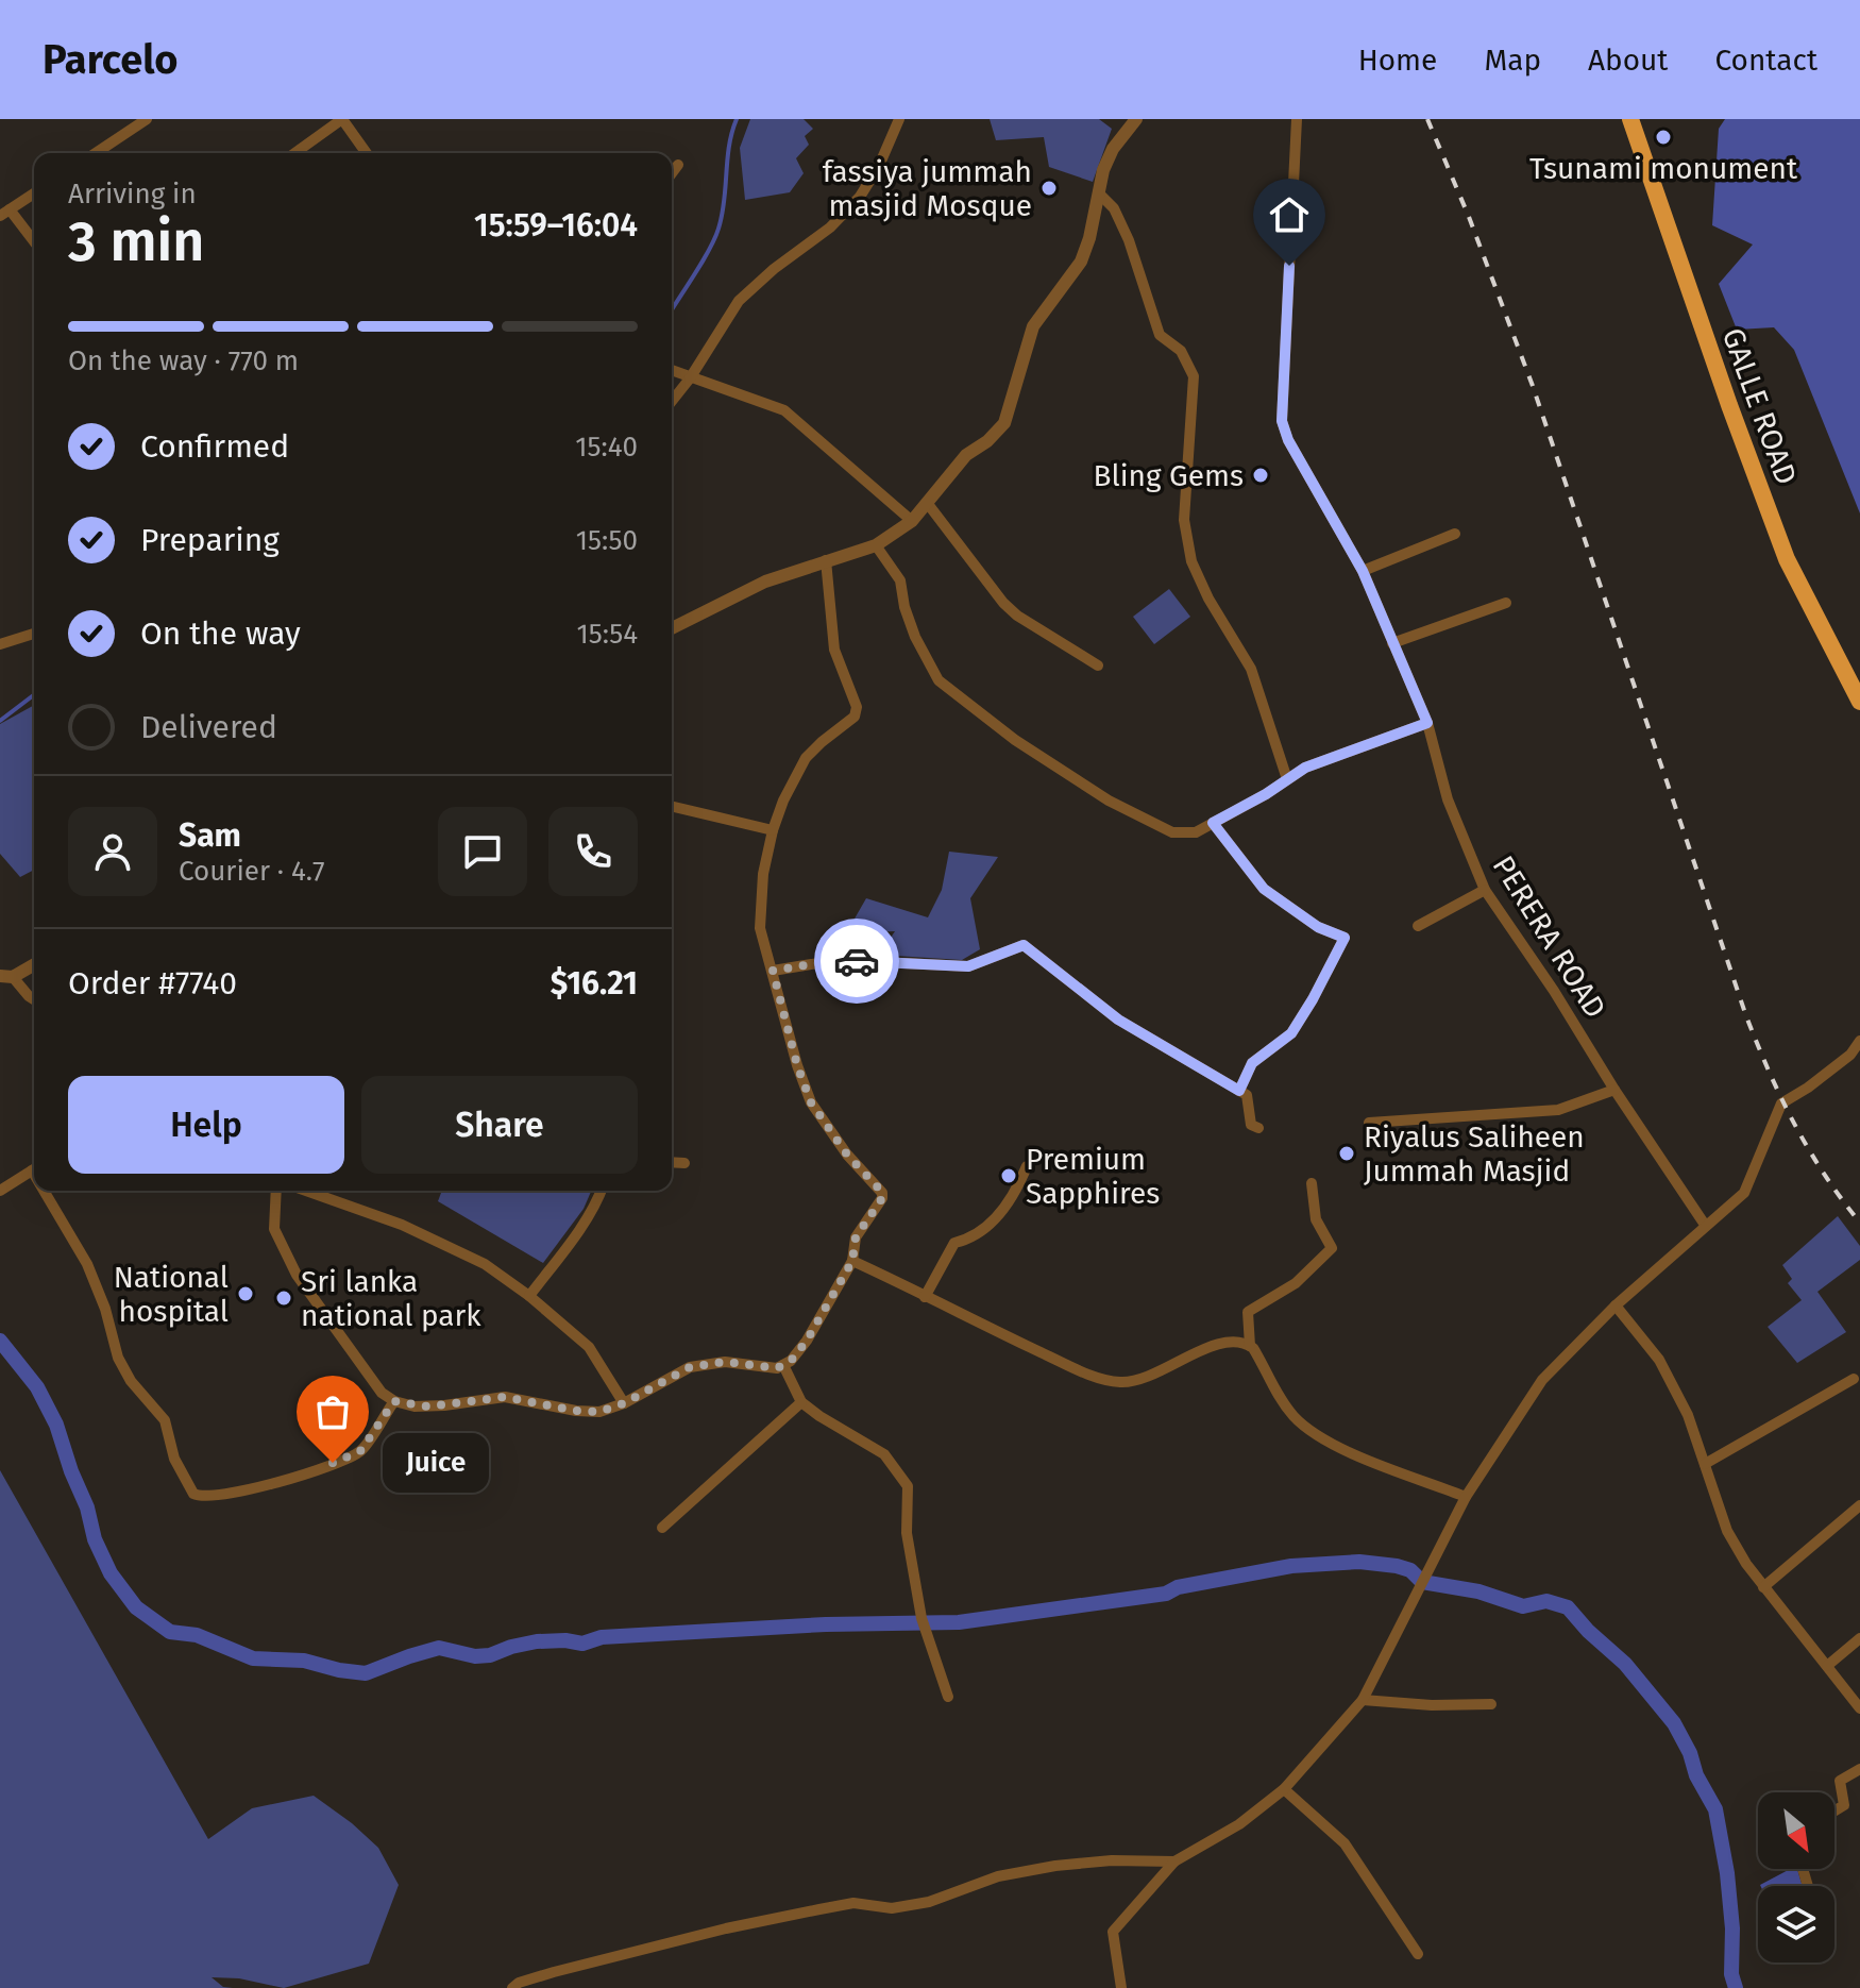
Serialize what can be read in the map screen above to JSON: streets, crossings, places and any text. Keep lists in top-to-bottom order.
{
  "streets": {
    "highway": ["GALLE ROAD"],
    "street": ["PERERA ROAD"]
  },
  "places": [
    "Tsunami monument",
    "fassiya jummah masjid Mosque",
    "Bling Gems",
    "Riyalus Saliheen Jummah Masjid",
    "Premium Sapphires",
    "National hospital",
    "Sri lanka national park",
    "Juice"
  ],
  "north": "bottom right",
  "page": {
    "header": "Parcelo",
    "nav": [
      "Home",
      "Map",
      "About",
      "Contact"
    ],
    "heading": ["3 min", "Arriving in", "15:59–16:04"],
    "panel": [
      "Sam",
      "Courier · 4.7",
      "Order #7740",
      "$16.21"
    ],
    "bar": "On the way · 770 m",
    "list": [
      ["Confirmed", "15:40"],
      ["Preparing", "15:50"],
      ["On the way", "15:54"],
      "Delivered"
    ],
    "buttons": ["Help", "Share"],
    "bubble": "Juice"
  }
}
